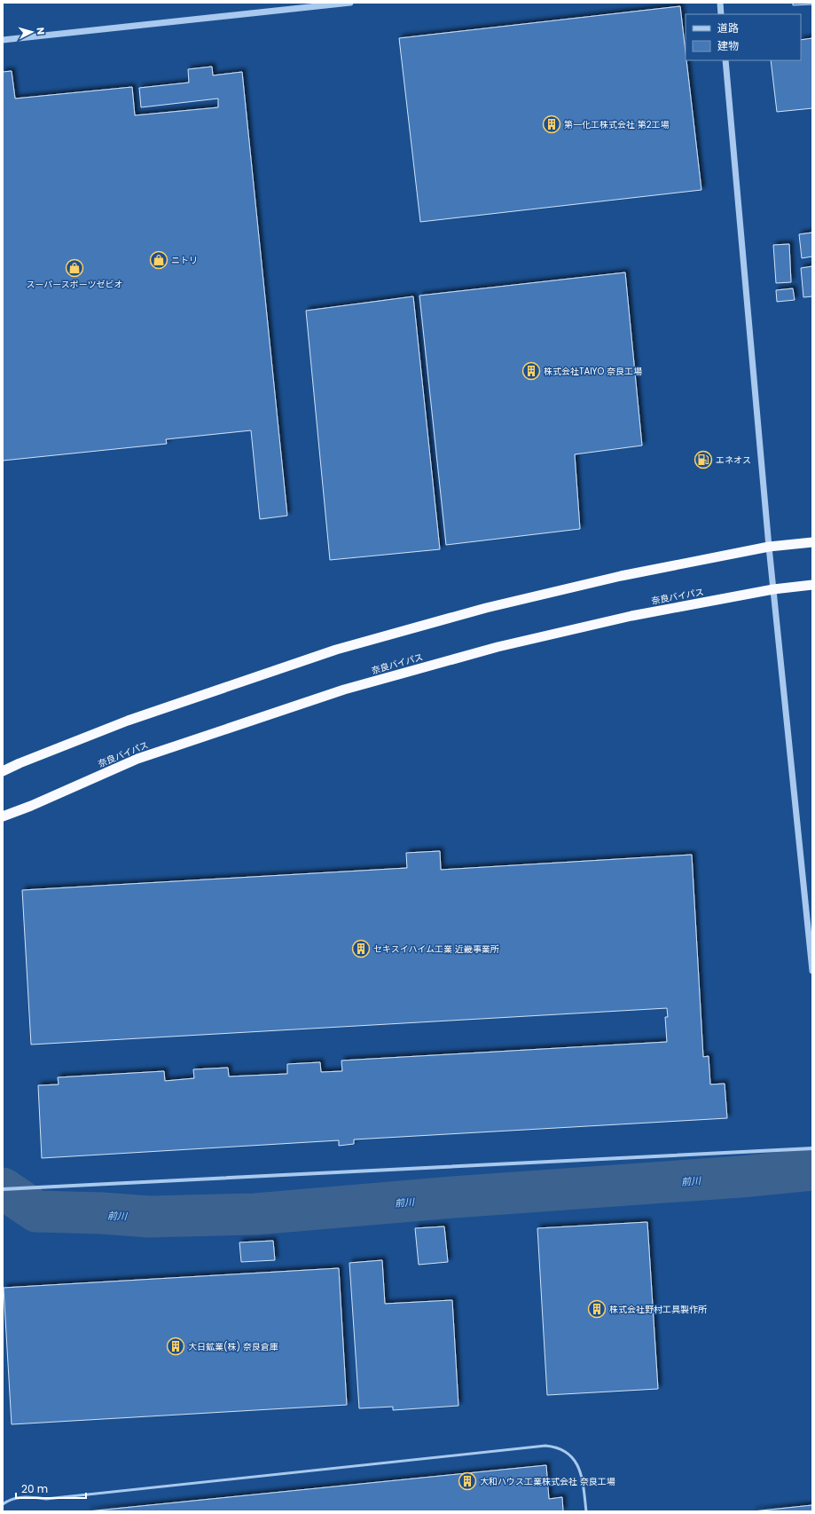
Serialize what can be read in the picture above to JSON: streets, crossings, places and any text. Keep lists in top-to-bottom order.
{
  "streets": {
    "highway": ["奈良バイパス"]
  },
  "water": ["前川"],
  "places": {
    "building": [
      "第一化工株式会社 第2工場",
      "株式会社TAIYO 奈良工場",
      "セキスイハイム工業 近畿事業所",
      "株式会社野村工具製作所",
      "大日鉱業(株) 奈良倉庫",
      "大和ハウス工業株式会社 奈良工場"
    ],
    "shop": ["ニトリ", "スーパースポーツゼビオ"],
    "fuel station": ["エネオス"]
  },
  "legend": ["道路", "建物"],
  "scale_bar": "20 m",
  "north": "right"
}
